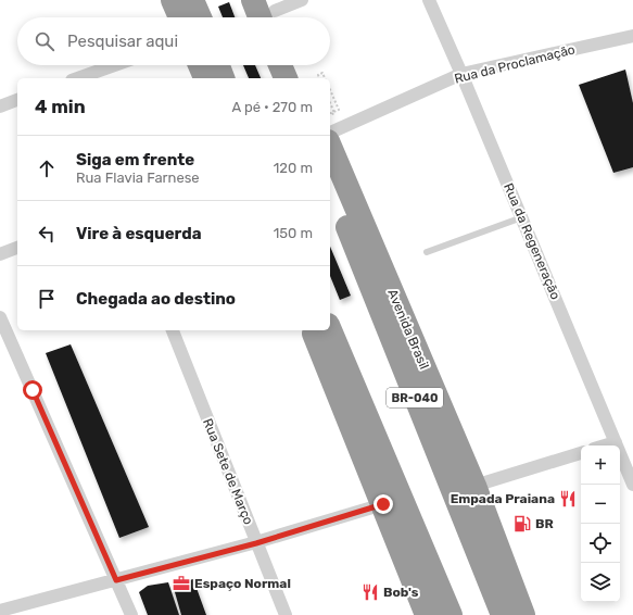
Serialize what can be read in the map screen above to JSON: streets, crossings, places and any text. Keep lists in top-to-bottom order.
{
  "streets": {
    "highway": ["Avenida Brasil", "BR-040"],
    "street": ["Rua da Proclamação", "Rua da Regeneração", "Rua Sete de Março"]
  },
  "crossings": [
    ["Rua da Proclamação", "Rua da Regeneração"]
  ],
  "places": {
    "restaurant": ["Empada Praiana", "Bob's"],
    "fuel station": ["BR"],
    "office": ["Espaço Normal"]
  },
  "page": {
    "search": "Pesquisar aqui",
    "heading": ["4 min", "A pé · 270 m"],
    "list": [
      ["Siga em frente", "Rua Flavia Farnese", "120 m"],
      ["Vire à esquerda", "150 m"],
      "Chegada ao destino"
    ],
    "map_buttons": ["+", "−"]
  }
}
